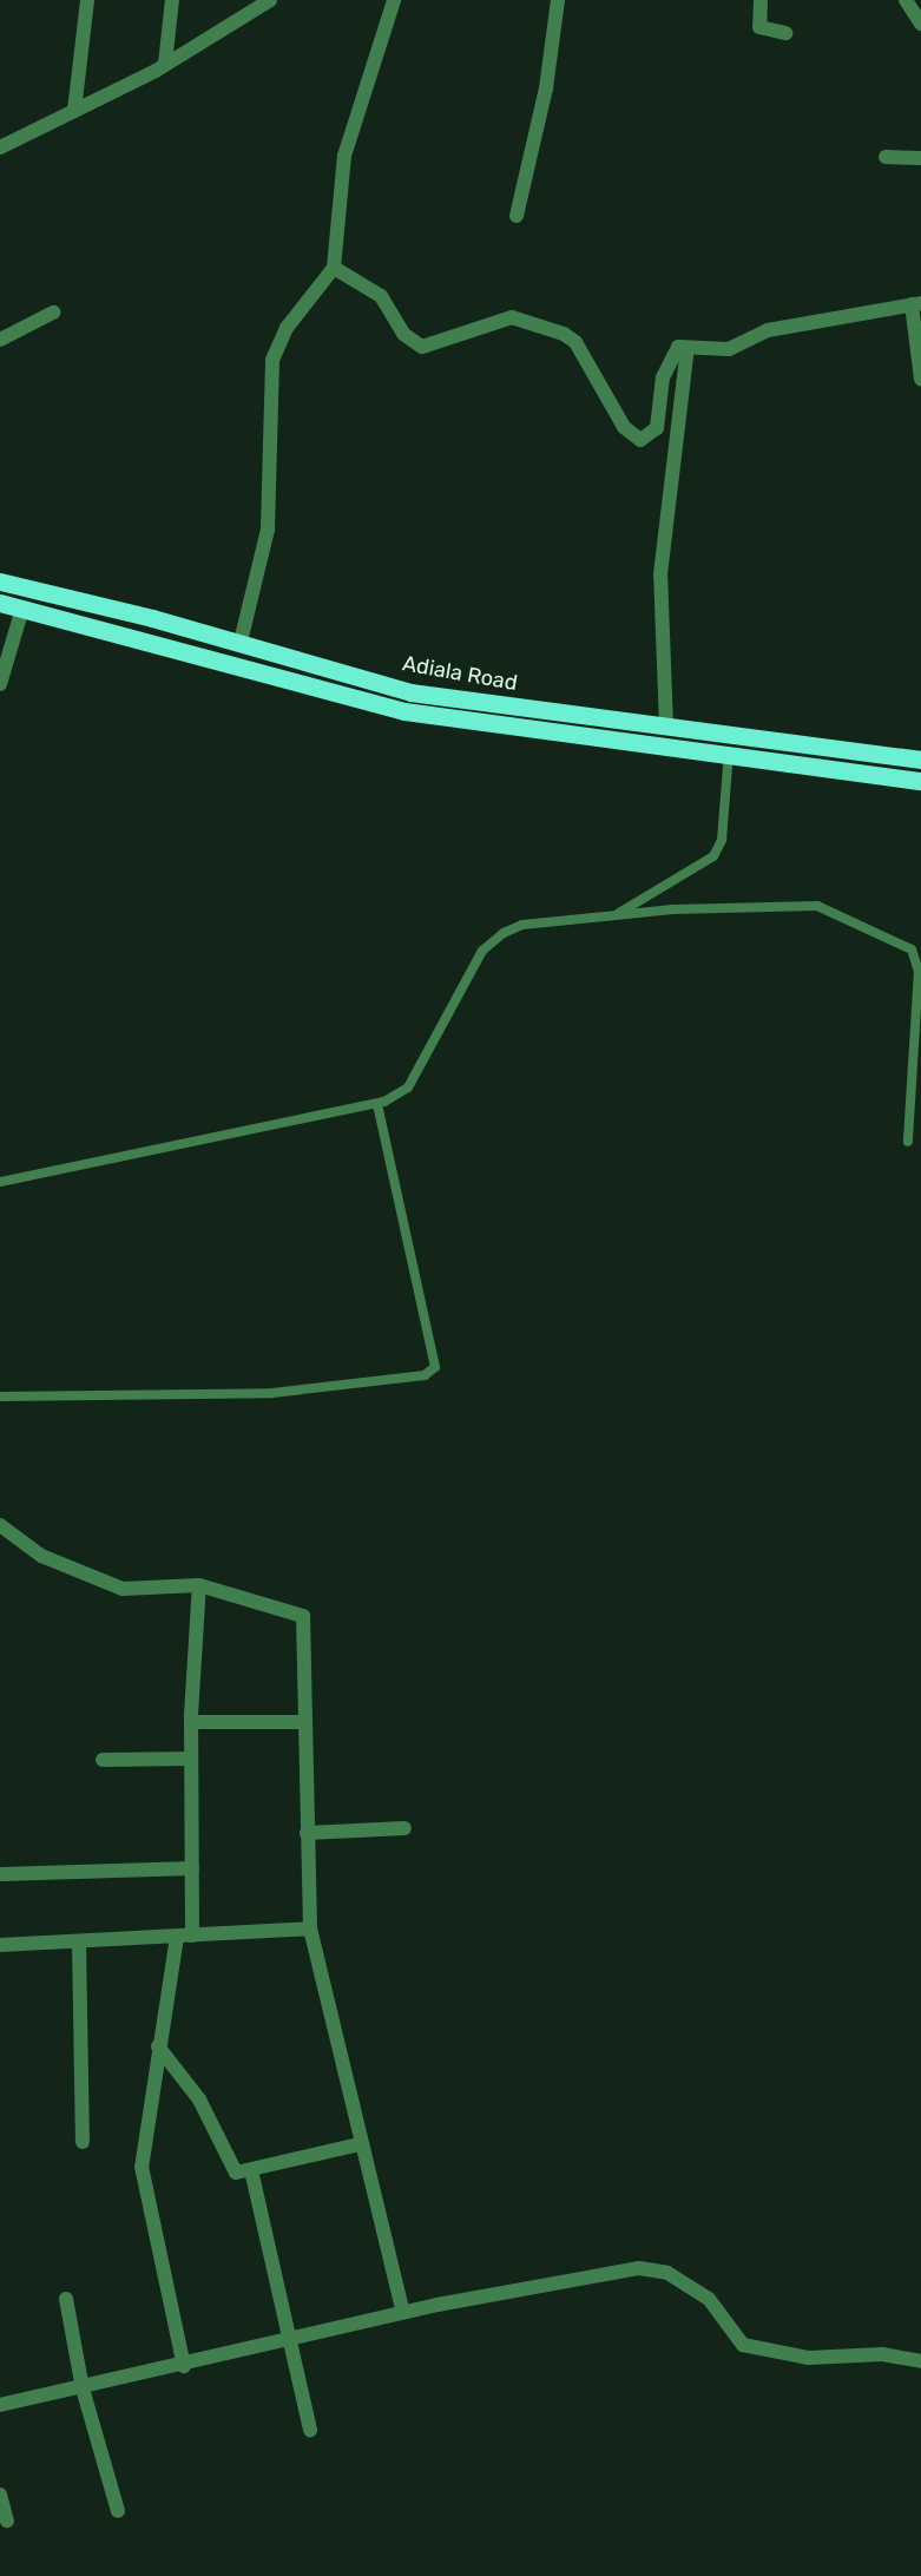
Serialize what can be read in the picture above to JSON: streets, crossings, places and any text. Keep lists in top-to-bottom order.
{
  "streets": {
    "main road": ["Adiala Road"]
  }
}
